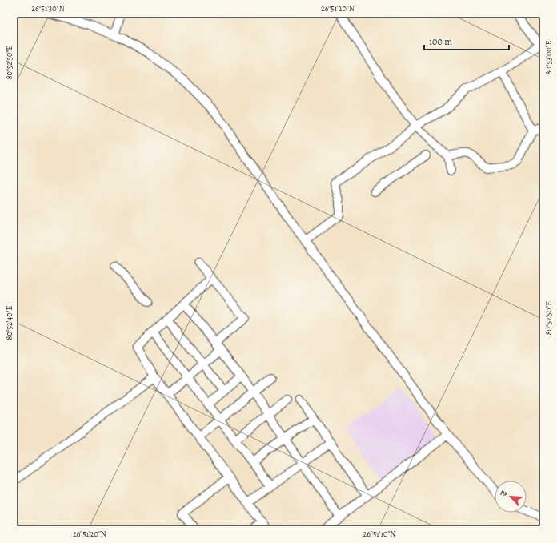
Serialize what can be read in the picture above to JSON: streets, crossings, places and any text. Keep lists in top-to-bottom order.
{
  "scale_bar": "100 m",
  "north": "top left",
  "coordinates": [
    "26°51'30\"N",
    "26°51'20\"N",
    "80°53'00\"E",
    "80°52'50\"E",
    "80°52'40\"E",
    "26°51'10\"N"
  ]
}
